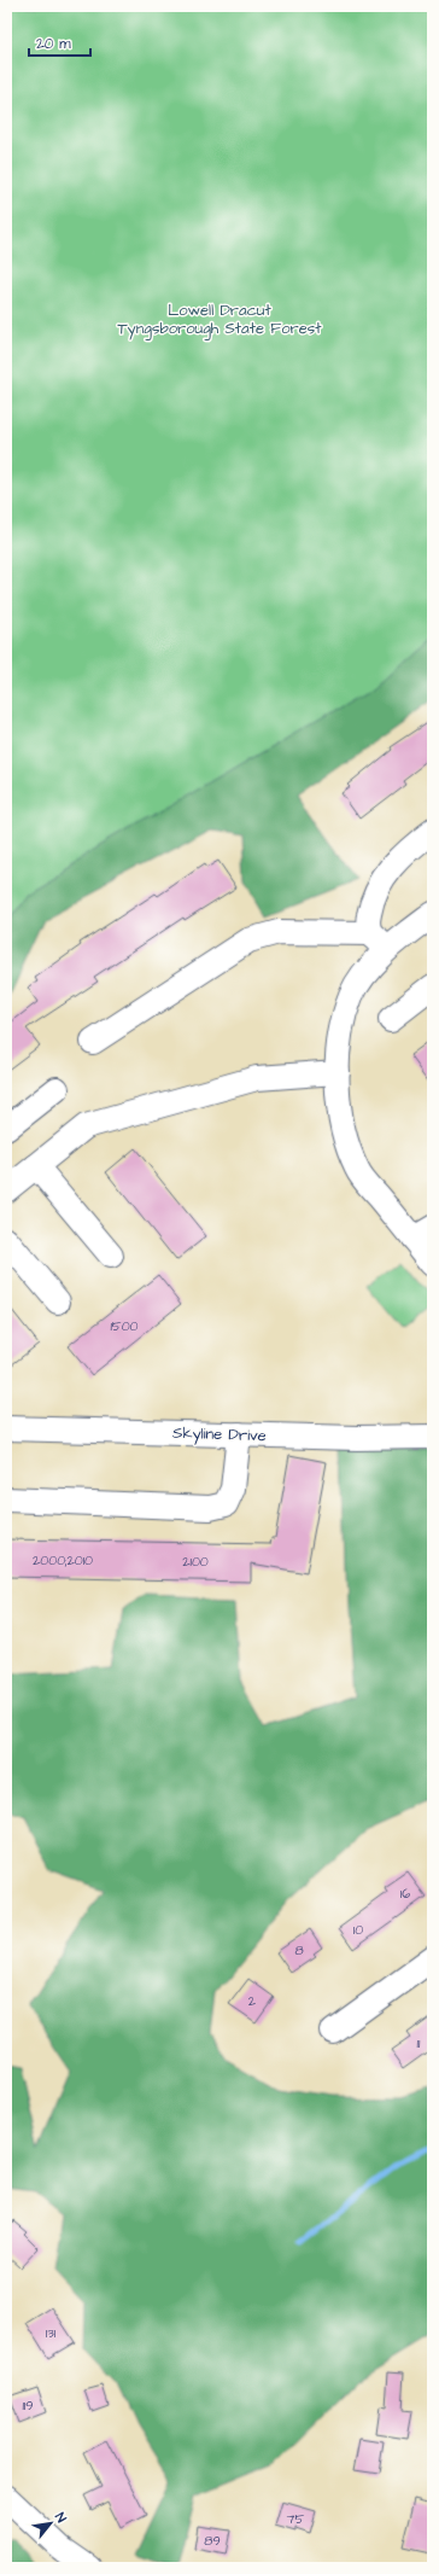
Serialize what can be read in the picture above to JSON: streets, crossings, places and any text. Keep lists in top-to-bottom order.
{
  "streets": {
    "street": ["Skyline Drive"]
  },
  "parks": ["Lowell Dracut Tyngsborough State Forest"],
  "house_numbers": [
    "1500",
    "2000;2010",
    "2100",
    "16",
    "10",
    "8",
    "2",
    "11",
    "131",
    "119",
    "75",
    "89"
  ],
  "scale_bar": "20 m",
  "north": "top right"
}
